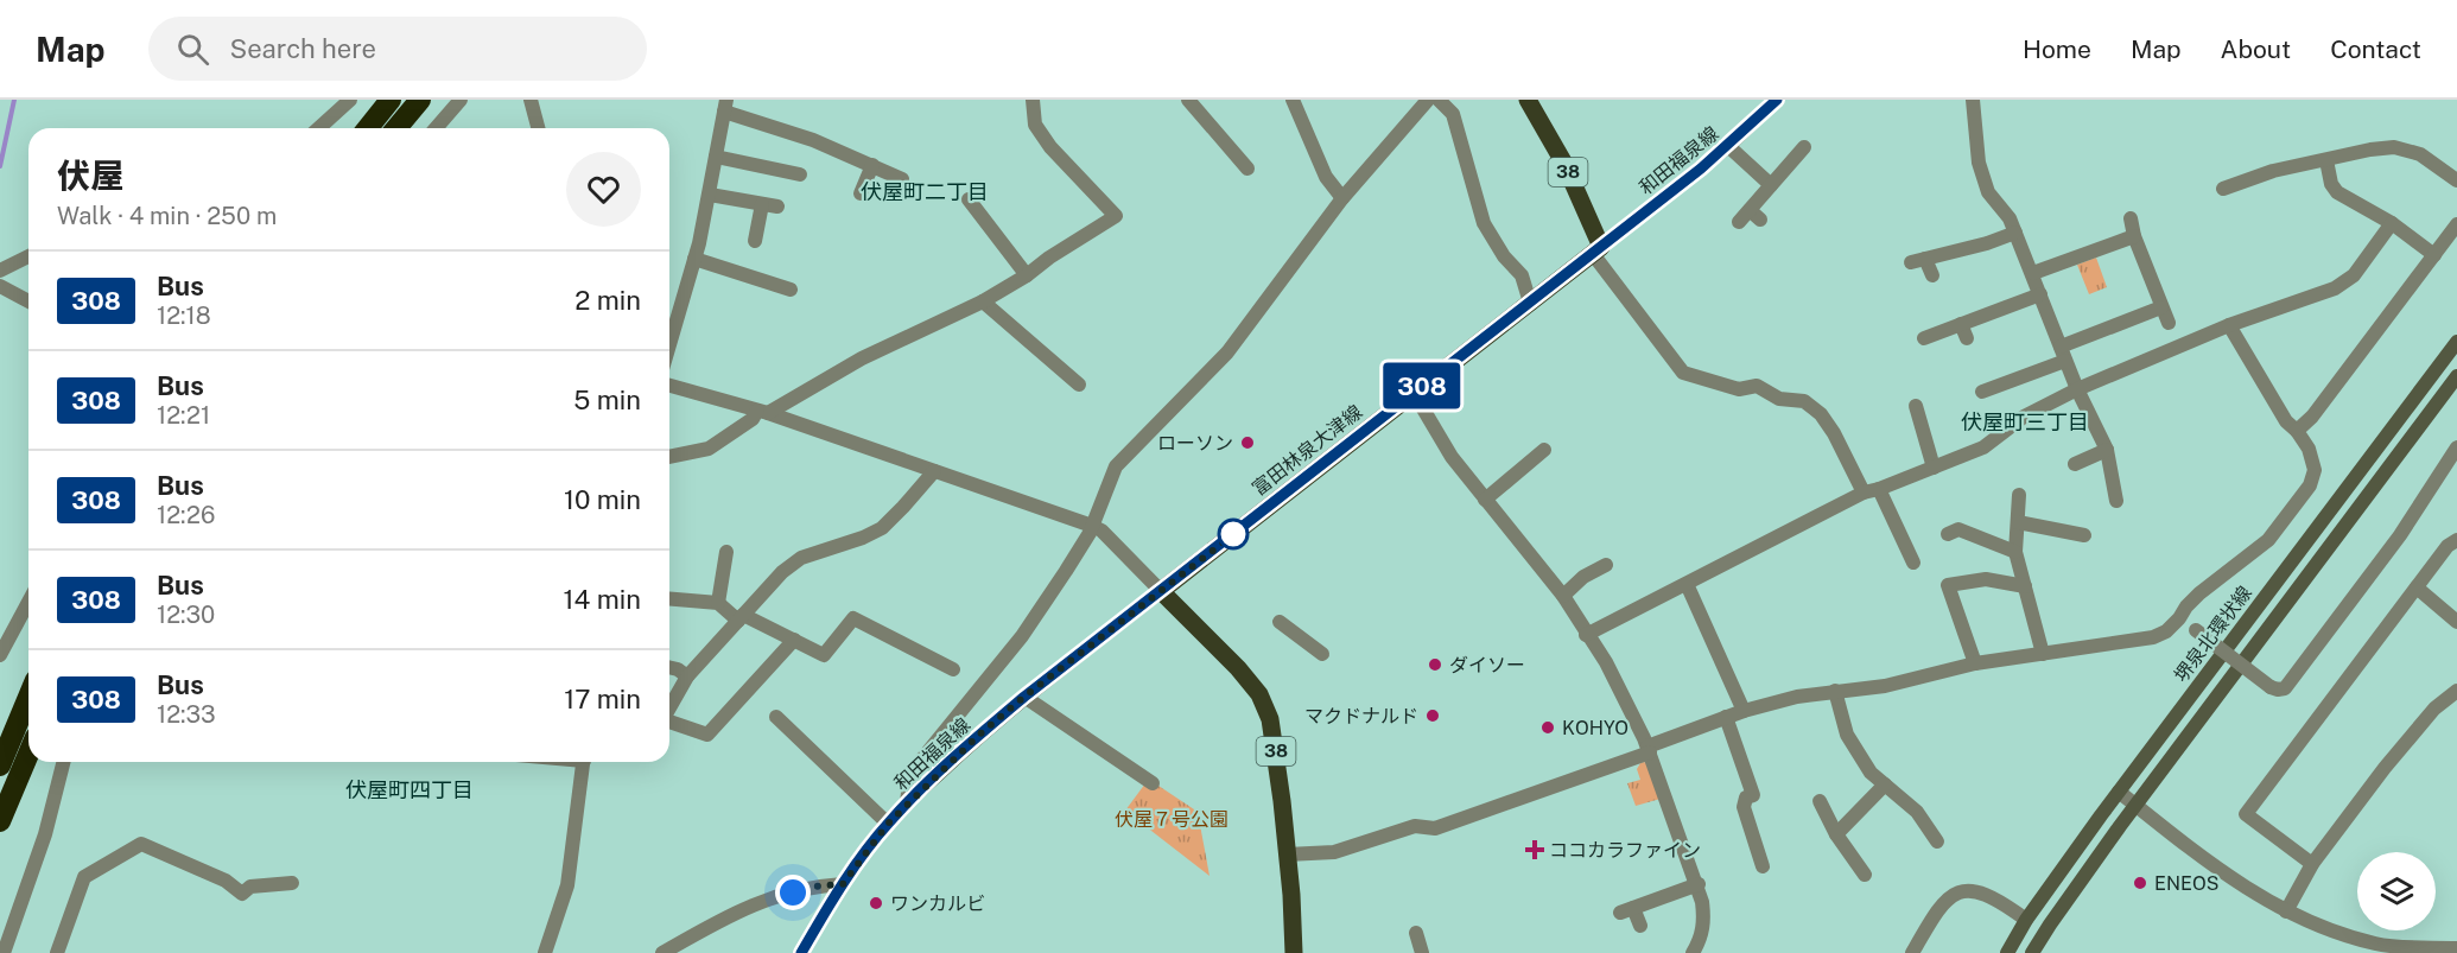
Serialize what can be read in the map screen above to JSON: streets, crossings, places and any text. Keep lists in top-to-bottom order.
{
  "streets": {
    "main road": [
      "和田福泉線",
      "38",
      "富田林泉大津線",
      "堺泉北環状線"
    ]
  },
  "crossings": [
    ["和田福泉線", "38"],
    ["和田福泉線", "富田林泉大津線"],
    ["38", "富田林泉大津線"]
  ],
  "districts": ["伏屋町二丁目", "伏屋町三丁目", "伏屋町四丁目"],
  "parks": ["伏屋７号公園"],
  "places": {
    "other": [
      "ローソン",
      "ダイソー",
      "マクドナルド",
      "KOHYO",
      "ENEOS",
      "ワンカルビ"
    ],
    "health": ["ココカラファイン"]
  },
  "lines": ["bus line 308"],
  "page": {
    "header": "Map",
    "search": "Search here",
    "nav": [
      "Home",
      "Map",
      "About",
      "Contact"
    ],
    "on_map": "308",
    "heading": ["伏屋", "Walk · 4 min · 250 m"],
    "list": [
      {
        "mark": "308",
        "name": "Bus",
        "note": "12:18",
        "value": "2 min"
      },
      {
        "mark": "308",
        "name": "Bus",
        "note": "12:21",
        "value": "5 min"
      },
      {
        "mark": "308",
        "name": "Bus",
        "note": "12:26",
        "value": "10 min"
      },
      {
        "mark": "308",
        "name": "Bus",
        "note": "12:30",
        "value": "14 min"
      },
      {
        "mark": "308",
        "name": "Bus",
        "note": "12:33",
        "value": "17 min"
      }
    ]
  }
}
